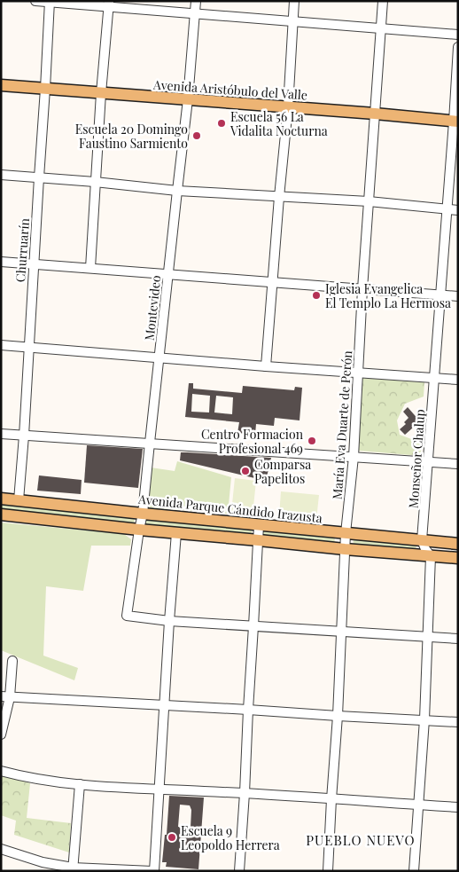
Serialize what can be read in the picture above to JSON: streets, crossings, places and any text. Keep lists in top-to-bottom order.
{
  "streets": {
    "main road": ["Avenida Aristóbulo del Valle", "Avenida Parque Cándido Irazusta"],
    "street": [
      "Churruarín",
      "Montevideo",
      "María Eva Duarte de Perón",
      "Monseñor Chalup"
    ]
  },
  "crossings": [
    ["Avenida Aristóbulo del Valle", "Churruarín"],
    ["Avenida Aristóbulo del Valle", "Montevideo"],
    ["Avenida Aristóbulo del Valle", "María Eva Duarte de Perón"],
    ["Avenida Aristóbulo del Valle", "Monseñor Chalup"],
    ["Churruarín", "Avenida Parque Cándido Irazusta"],
    ["Montevideo", "Avenida Parque Cándido Irazusta"],
    ["María Eva Duarte de Perón", "Avenida Parque Cándido Irazusta"],
    ["Monseñor Chalup", "Avenida Parque Cándido Irazusta"]
  ],
  "districts": ["PUEBLO NUEVO"],
  "places": [
    "Escuela 56 La Vidalita Nocturna",
    "Escuela 20 Domingo Faustino Sarmiento",
    "Iglesia Evangelica El Templo La Hermosa",
    "Centro Formacion Profesional 469",
    "Comparsa Papelitos",
    "Escuela 9 Leopoldo Herrera"
  ]
}
